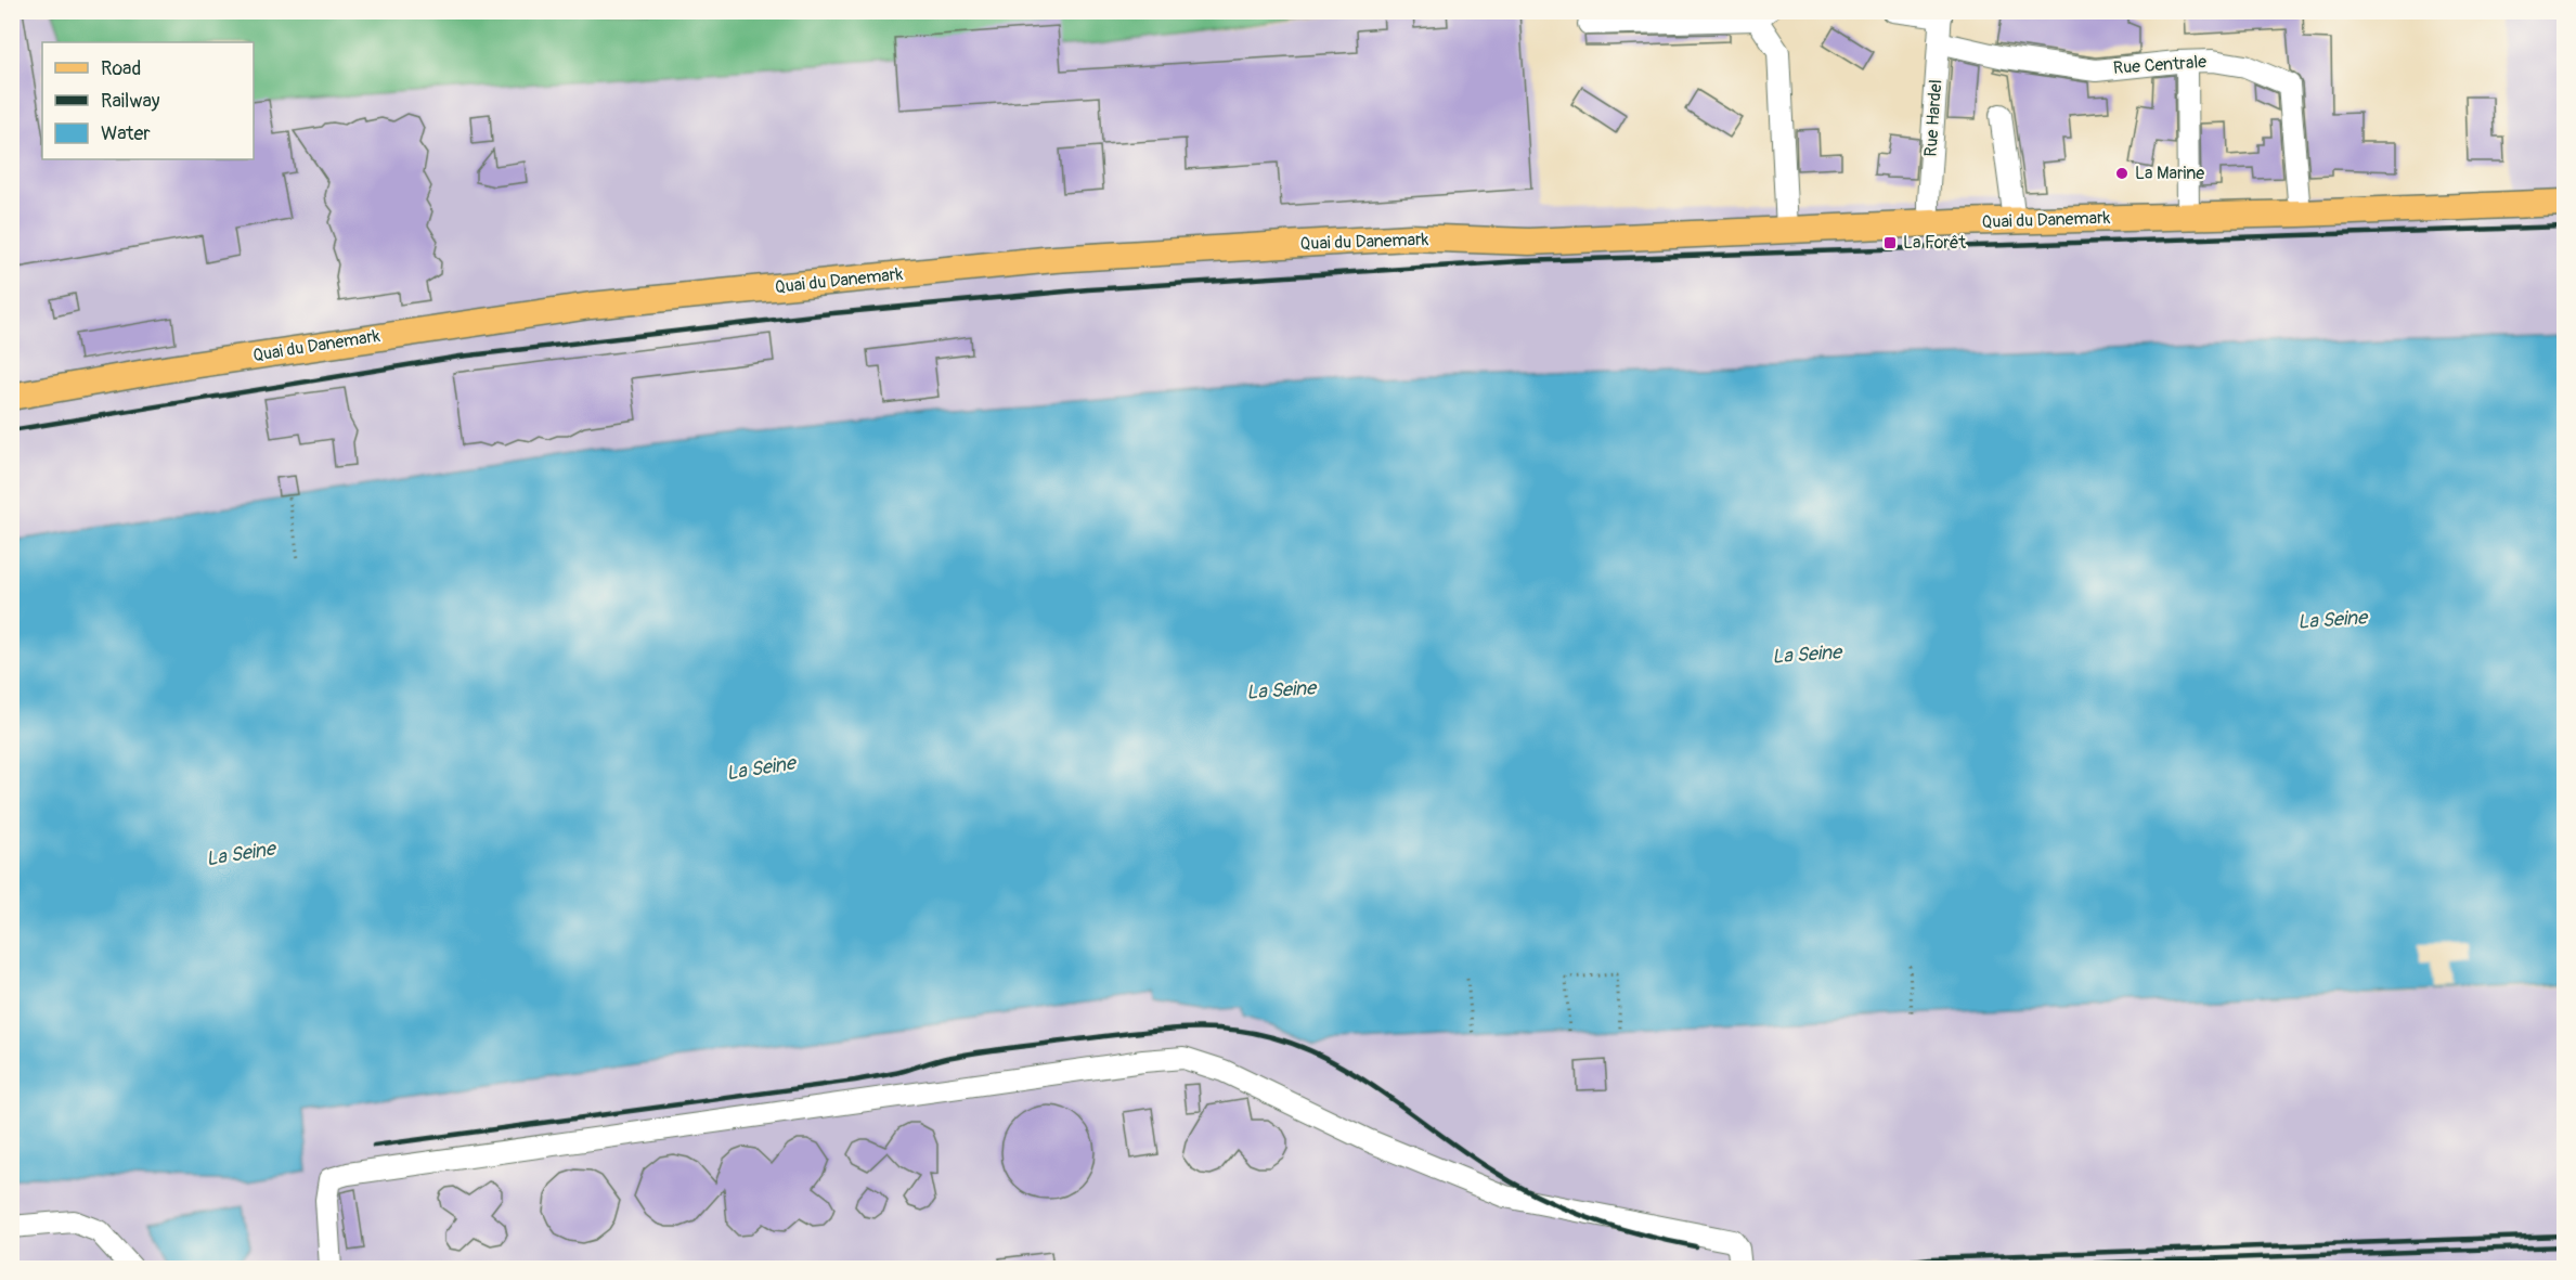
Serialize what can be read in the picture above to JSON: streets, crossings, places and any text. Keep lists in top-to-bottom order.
{
  "streets": {
    "main road": ["Quai du Danemark"],
    "street": ["Rue Centrale", "Rue Hardel"]
  },
  "crossings": [
    ["Rue Centrale", "Rue Hardel"],
    ["Rue Centrale", "Quai du Danemark"],
    ["Rue Hardel", "Quai du Danemark"]
  ],
  "water": ["La Seine"],
  "places": {
    "other": ["La Marine"],
    "transit": ["La Forêt"]
  },
  "legend": ["Road", "Railway", "Water"]
}
